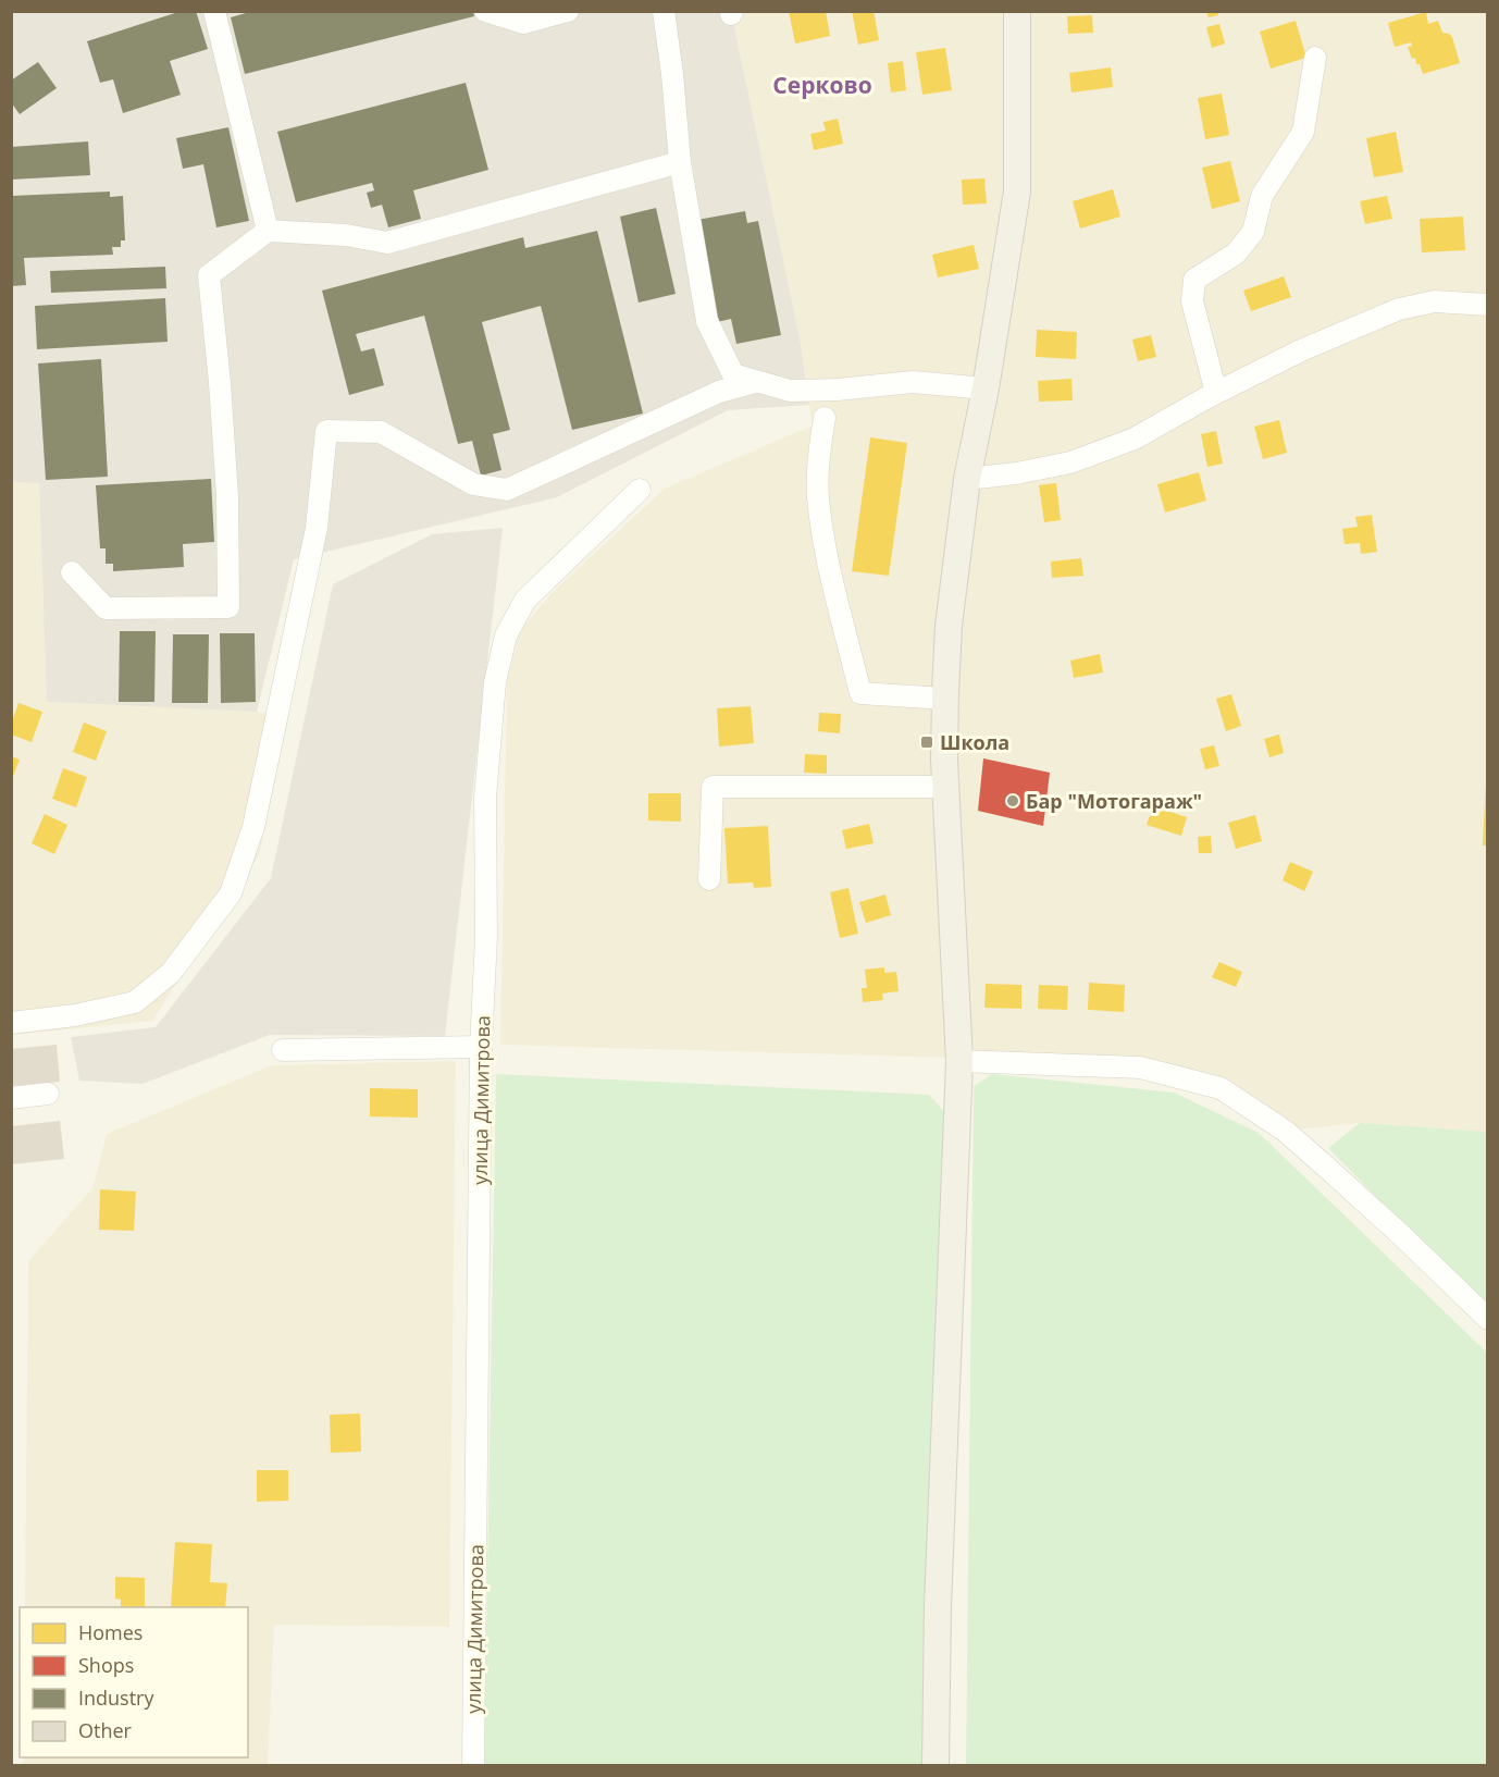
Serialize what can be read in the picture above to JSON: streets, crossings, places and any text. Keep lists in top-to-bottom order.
{
  "streets": {
    "street": ["улица Димитрова"]
  },
  "districts": ["Серково"],
  "places": {
    "transit": ["Школа"],
    "other": ["Бар \"Мотогараж\""]
  },
  "legend": [
    "Homes",
    "Shops",
    "Industry",
    "Other"
  ]
}
